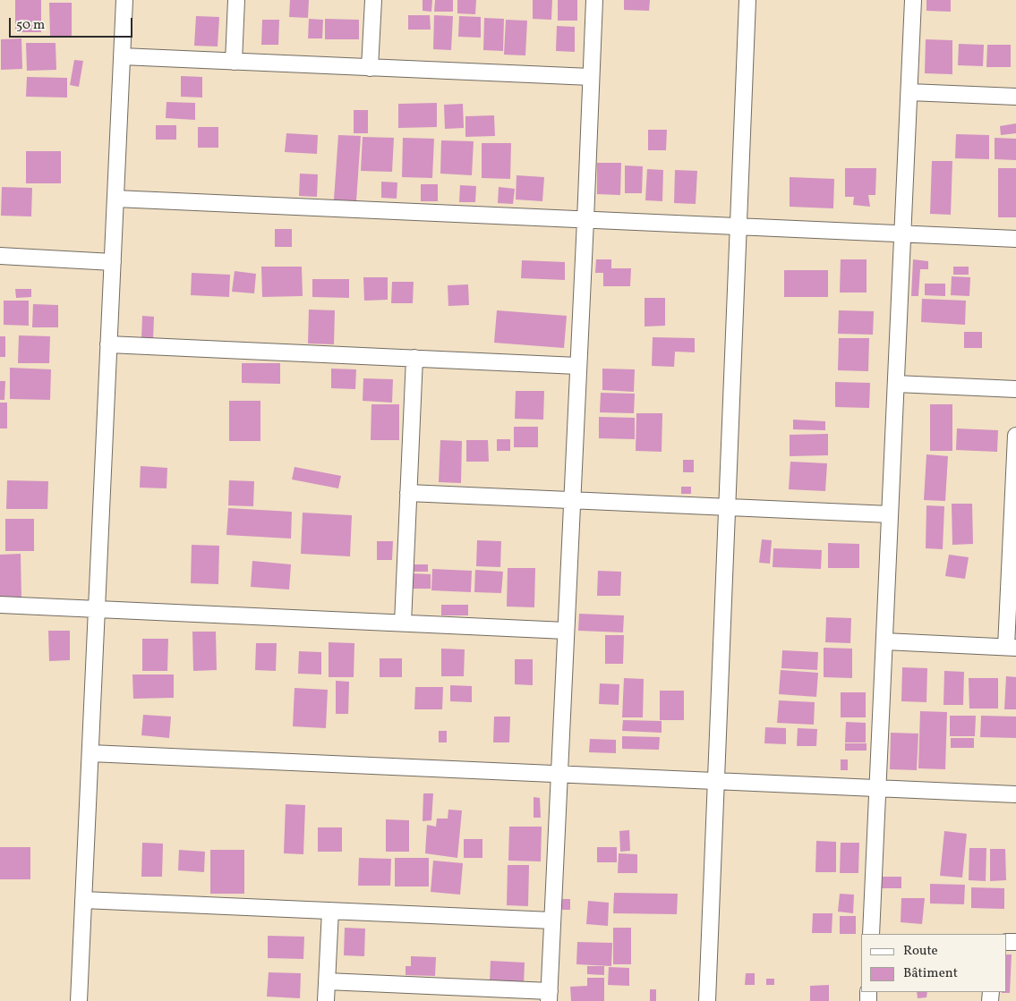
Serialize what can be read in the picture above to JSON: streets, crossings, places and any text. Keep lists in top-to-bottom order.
{
  "legend": ["Route", "Bâtiment"],
  "scale_bar": "50 m"
}
